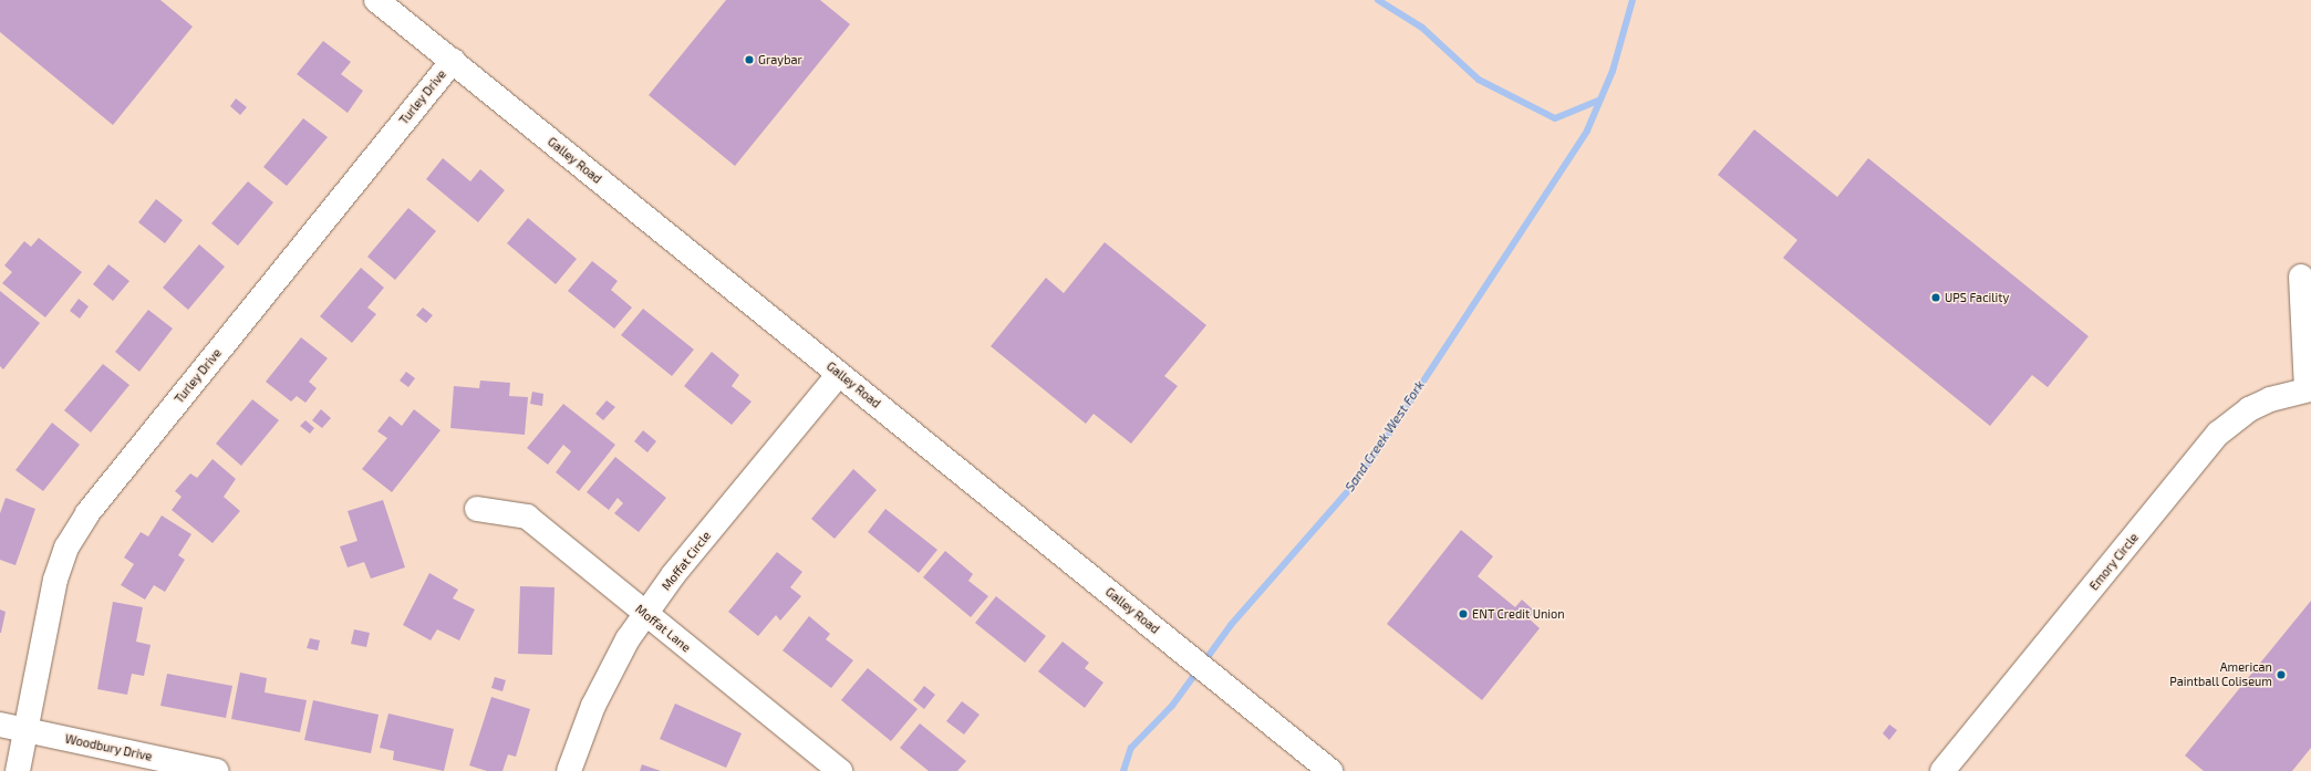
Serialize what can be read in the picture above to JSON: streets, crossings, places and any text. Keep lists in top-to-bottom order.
{
  "streets": {
    "street": [
      "Turley Drive",
      "Galley Road",
      "Moffat Circle",
      "Emory Circle",
      "Moffat Lane",
      "Woodbury Drive"
    ]
  },
  "crossings": [
    ["Turley Drive", "Galley Road"],
    ["Turley Drive", "Woodbury Drive"],
    ["Galley Road", "Moffat Circle"],
    ["Moffat Circle", "Moffat Lane"]
  ],
  "water": ["Sand Creek West Fork"],
  "places": [
    "Graybar",
    "UPS Facility",
    "ENT Credit Union",
    "American Paintball Coliseum"
  ]
}
